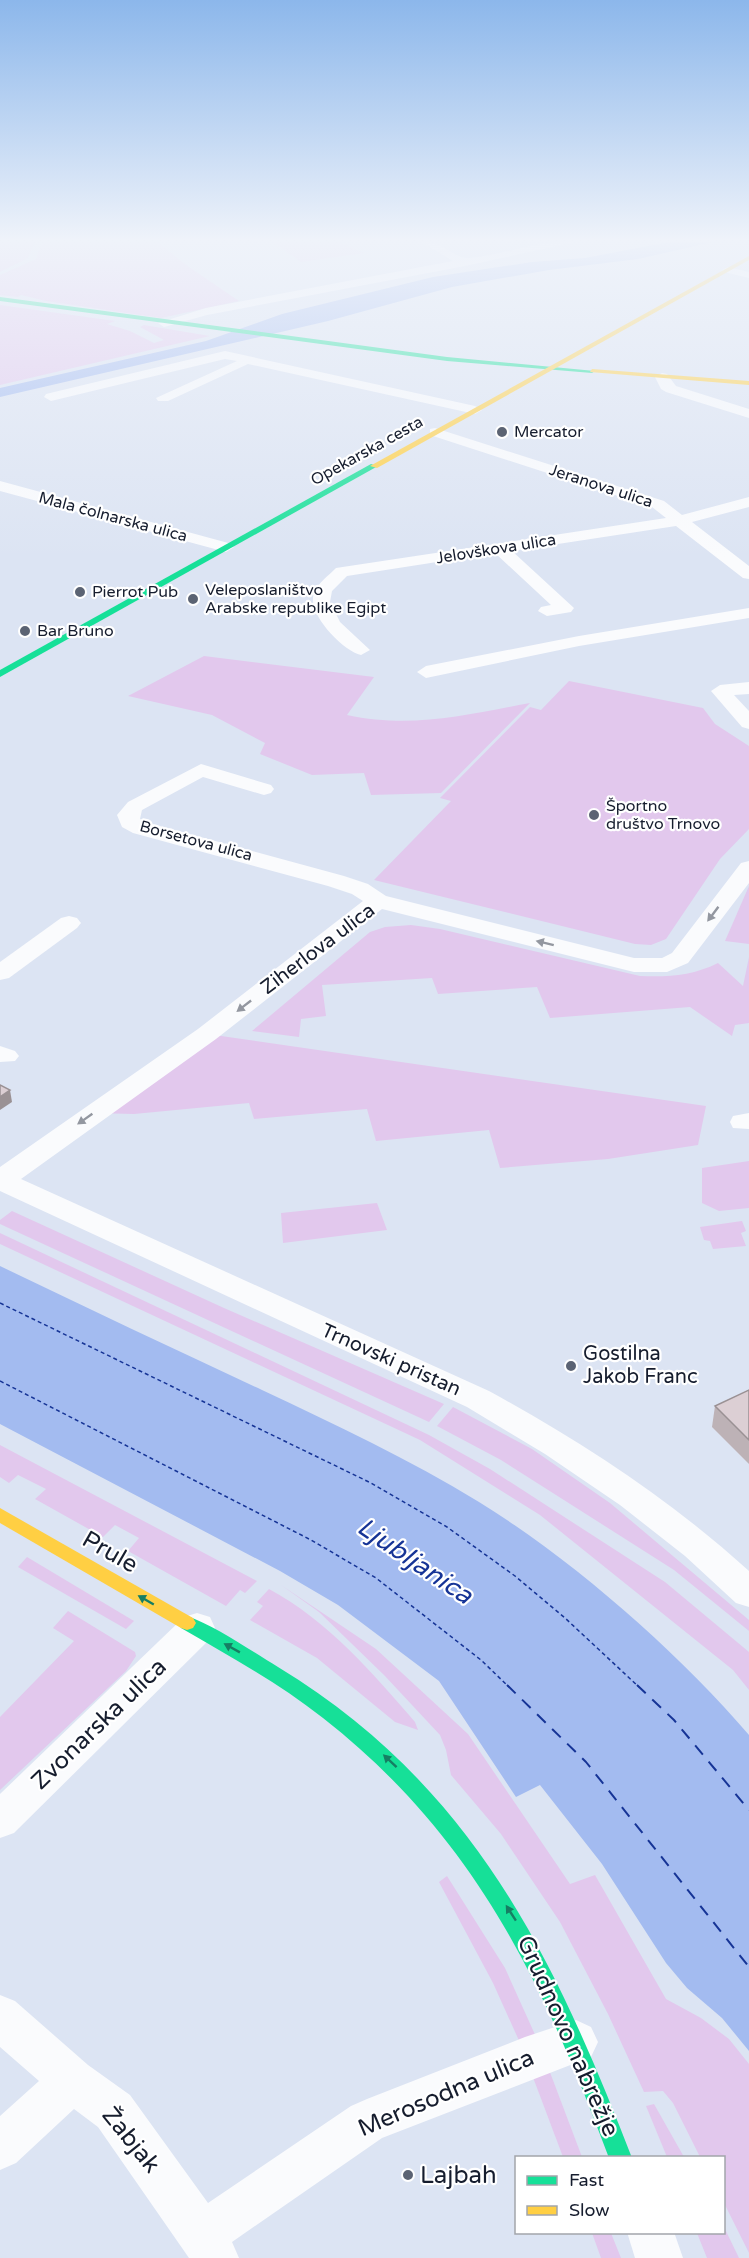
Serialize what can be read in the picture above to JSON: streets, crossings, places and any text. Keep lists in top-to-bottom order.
{
  "streets": {
    "street": [
      "Opekarska cesta",
      "Jeranova ulica",
      "Mala čolnarska ulica",
      "Jelovškova ulica",
      "Borsetova ulica",
      "Ziherlova ulica",
      "Trnovski pristan",
      "Prule",
      "Zvonarska ulica",
      "Grudnovo nabrežje",
      "Merosodna ulica",
      "Žabjak"
    ]
  },
  "crossings": [
    ["Opekarska cesta", "Jeranova ulica"],
    ["Opekarska cesta", "Mala čolnarska ulica"],
    ["Jeranova ulica", "Jelovškova ulica"],
    ["Borsetova ulica", "Ziherlova ulica"],
    ["Ziherlova ulica", "Trnovski pristan"],
    ["Prule", "Zvonarska ulica"],
    ["Prule", "Grudnovo nabrežje"],
    ["Zvonarska ulica", "Grudnovo nabrežje"],
    ["Grudnovo nabrežje", "Merosodna ulica"],
    ["Merosodna ulica", "Žabjak"]
  ],
  "one_way": ["Ziherlova ulica", "Prule", "Grudnovo nabrežje"],
  "water": ["Ljubljanica"],
  "places": [
    "Mercator",
    "Pierrot Pub",
    "Veleposlaništvo Arabske republike Egipt",
    "Bar Bruno",
    "Športno društvo Trnovo",
    "Gostilna Jakob Franc",
    "Lajbah"
  ],
  "legend": ["Fast", "Slow"]
}
